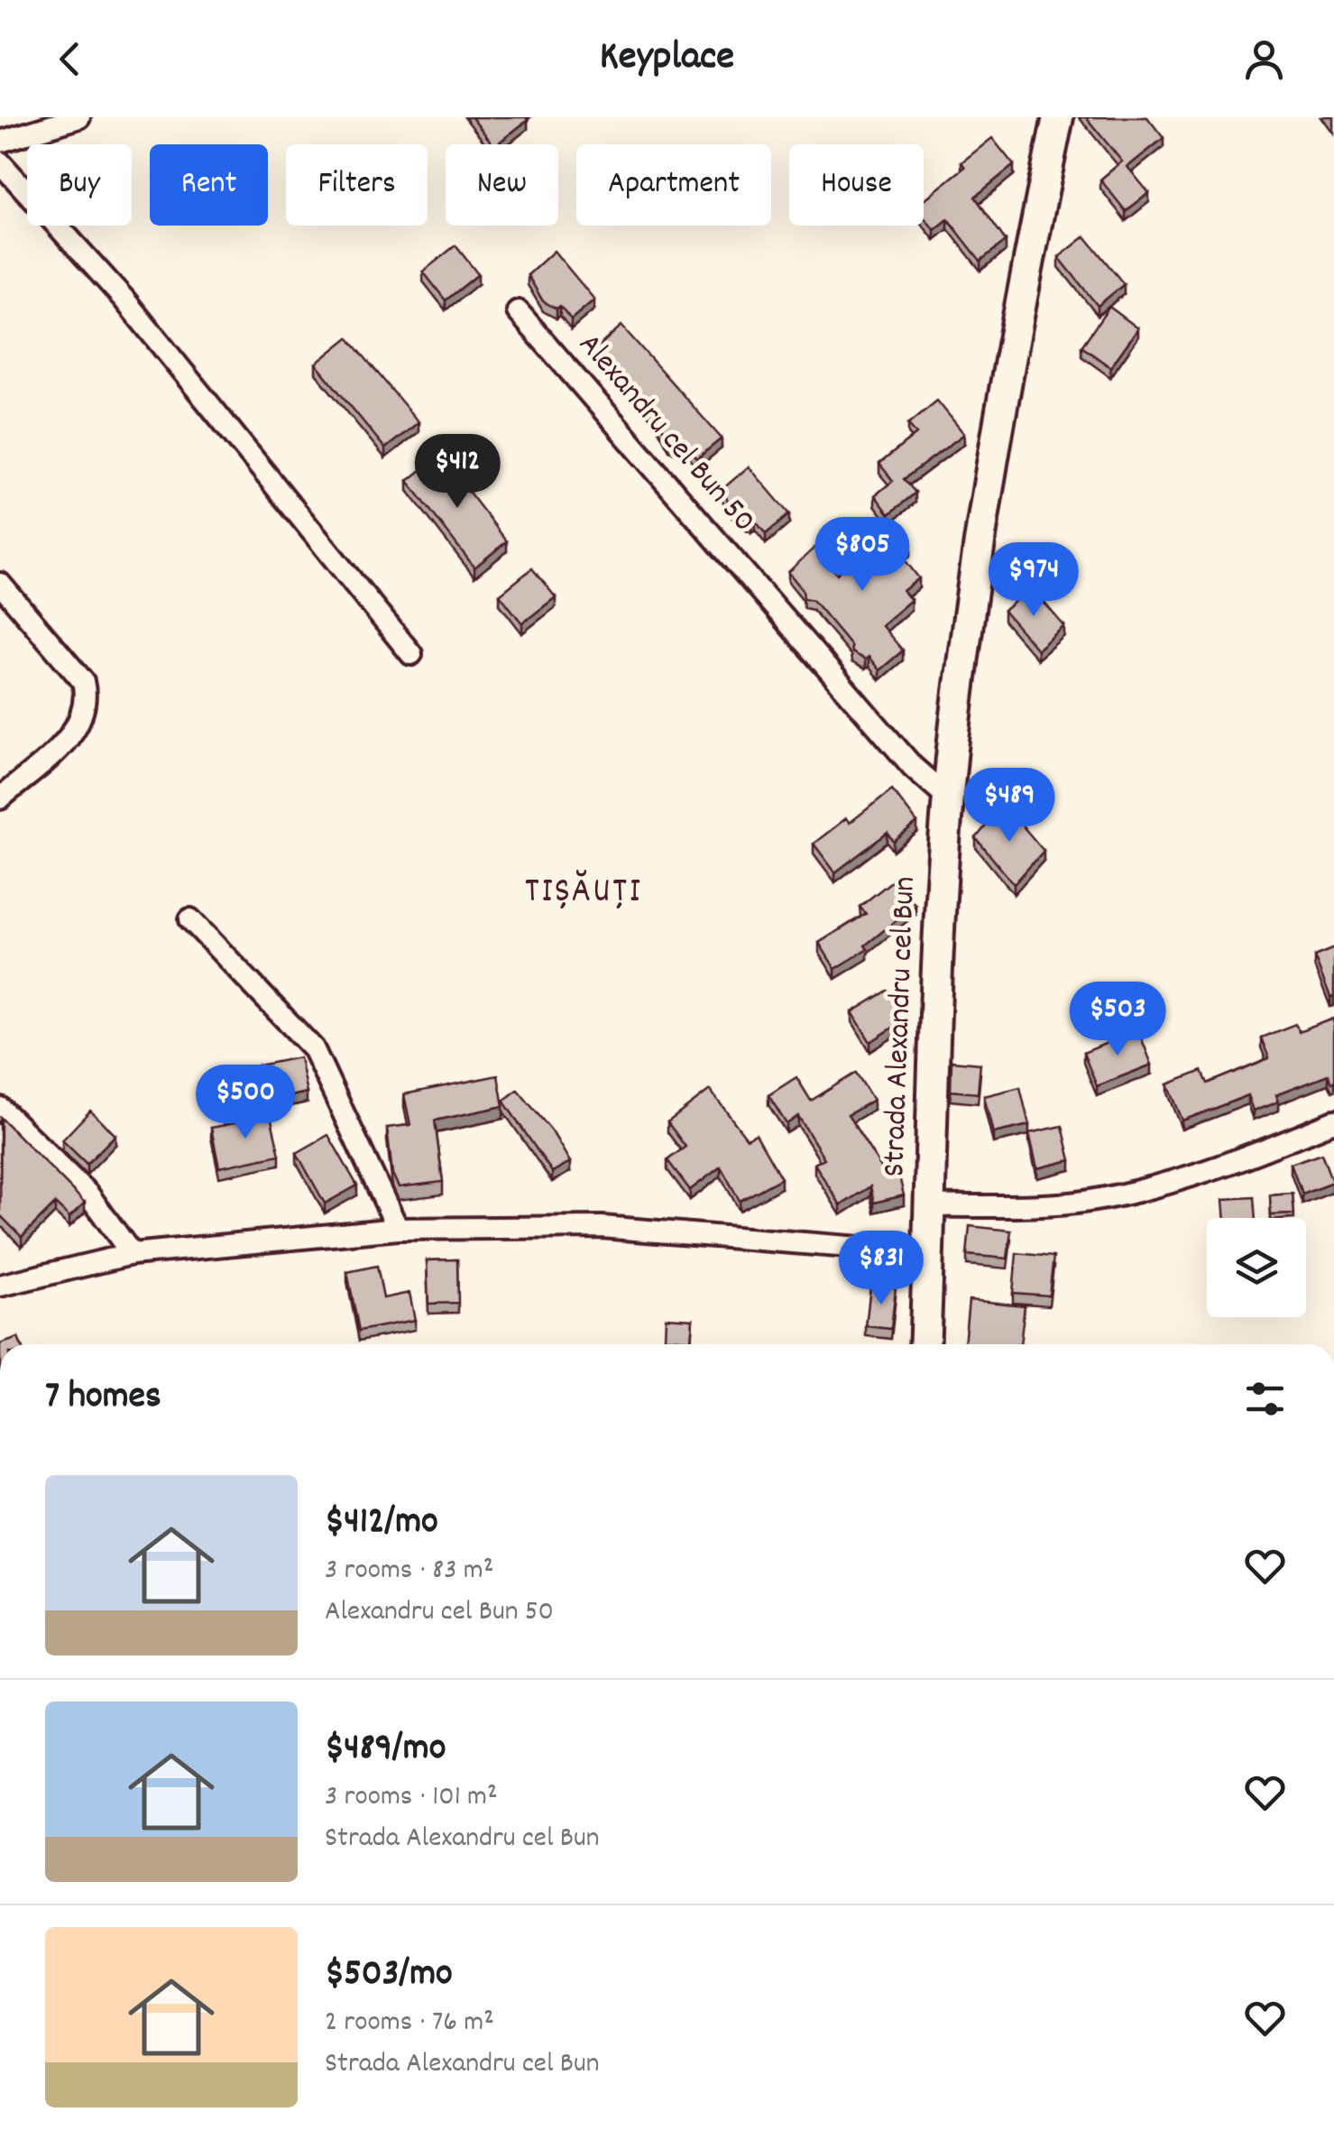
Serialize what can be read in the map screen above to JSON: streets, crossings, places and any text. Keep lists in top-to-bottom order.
{
  "streets": {
    "street": ["Alexandru cel Bun 50", "Strada Alexandru cel Bun"]
  },
  "crossings": [
    ["Alexandru cel Bun 50", "Strada Alexandru cel Bun"]
  ],
  "districts": ["TIȘĂUȚI"],
  "page": {
    "header": "Keyplace",
    "chip": [
      "Buy",
      "Rent",
      "Filters",
      "New",
      "Apartment",
      "House"
    ],
    "price": [
      "$412",
      "$805",
      "$974",
      "$489",
      "$503",
      "$500",
      "$831"
    ],
    "heading": "7 homes",
    "list": [
      {
        "name": "$412/mo",
        "note": "3 rooms · 83 m² · Alexandru cel Bun 50"
      },
      {
        "name": "$489/mo",
        "note": "3 rooms · 101 m² · Strada Alexandru cel Bun"
      },
      {
        "name": "$503/mo",
        "note": "2 rooms · 76 m² · Strada Alexandru cel Bun"
      }
    ]
  }
}
